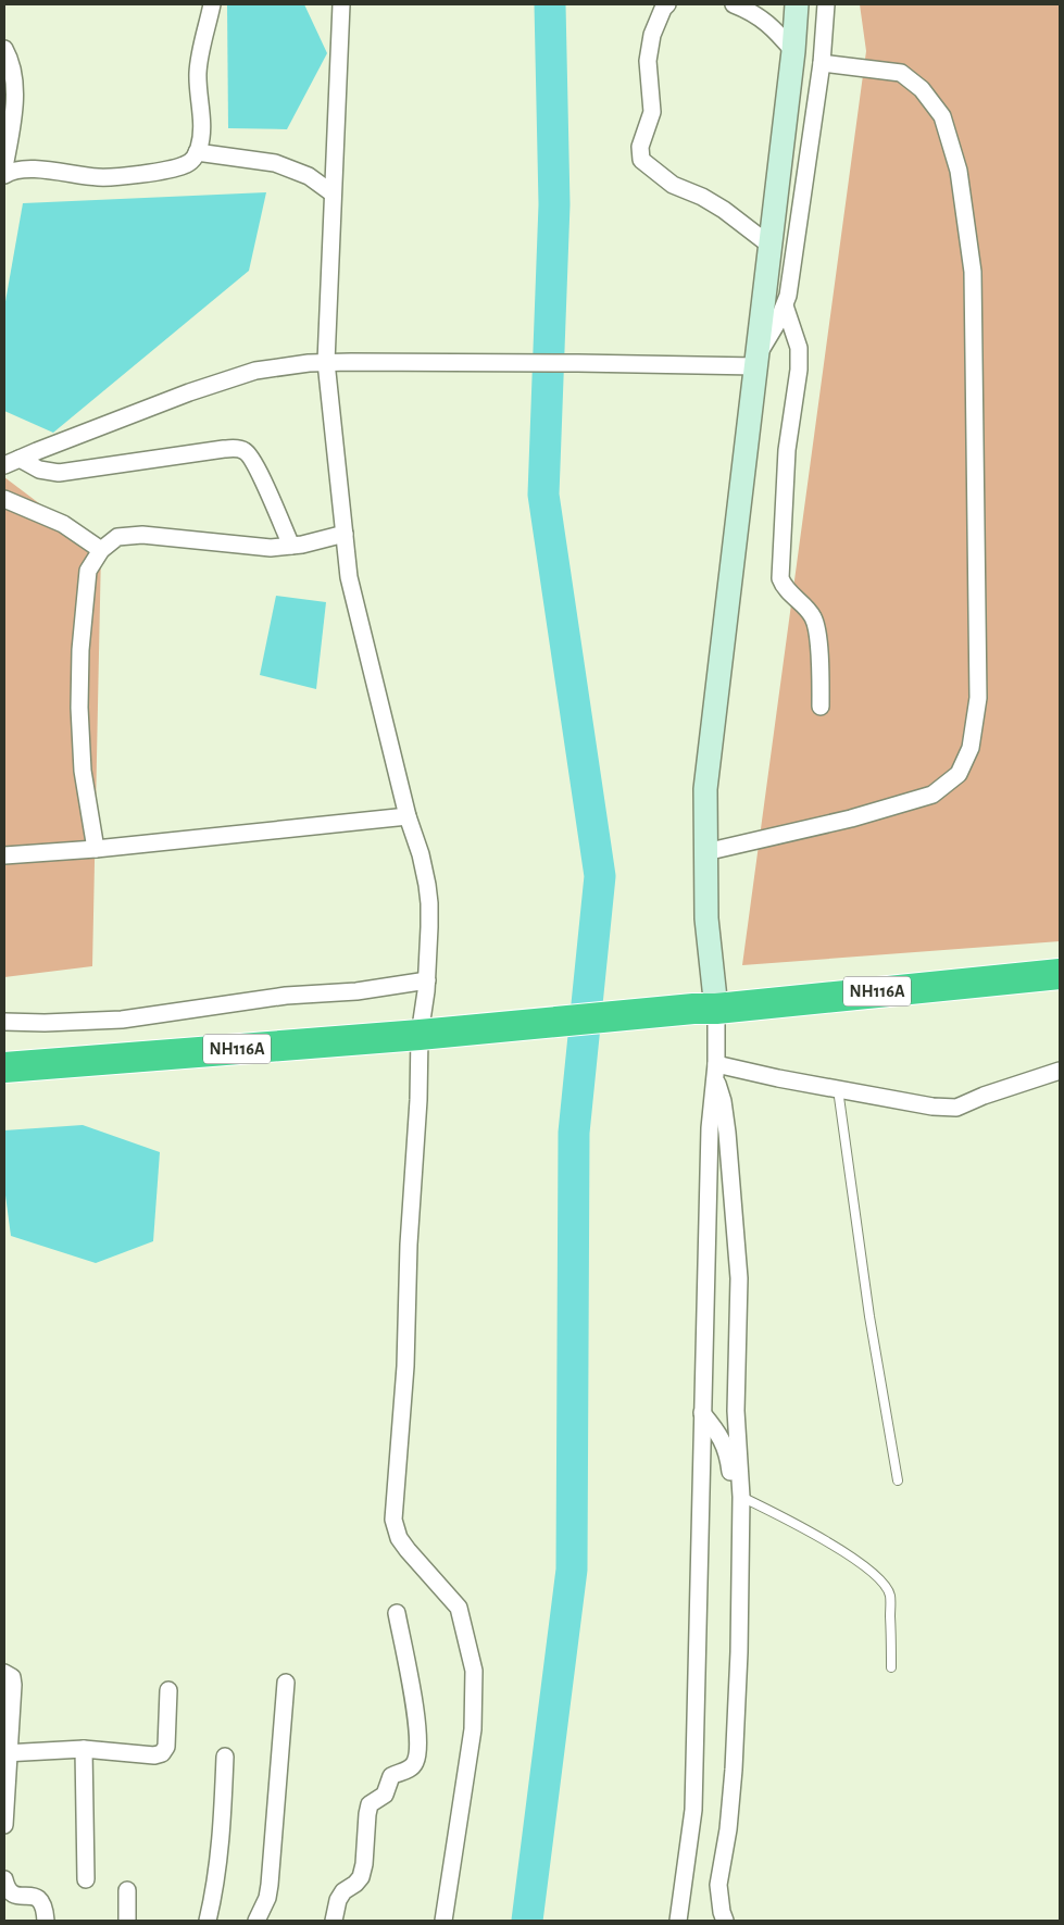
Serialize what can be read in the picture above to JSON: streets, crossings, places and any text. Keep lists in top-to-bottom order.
{
  "streets": {
    "highway": ["NH116A"]
  }
}
